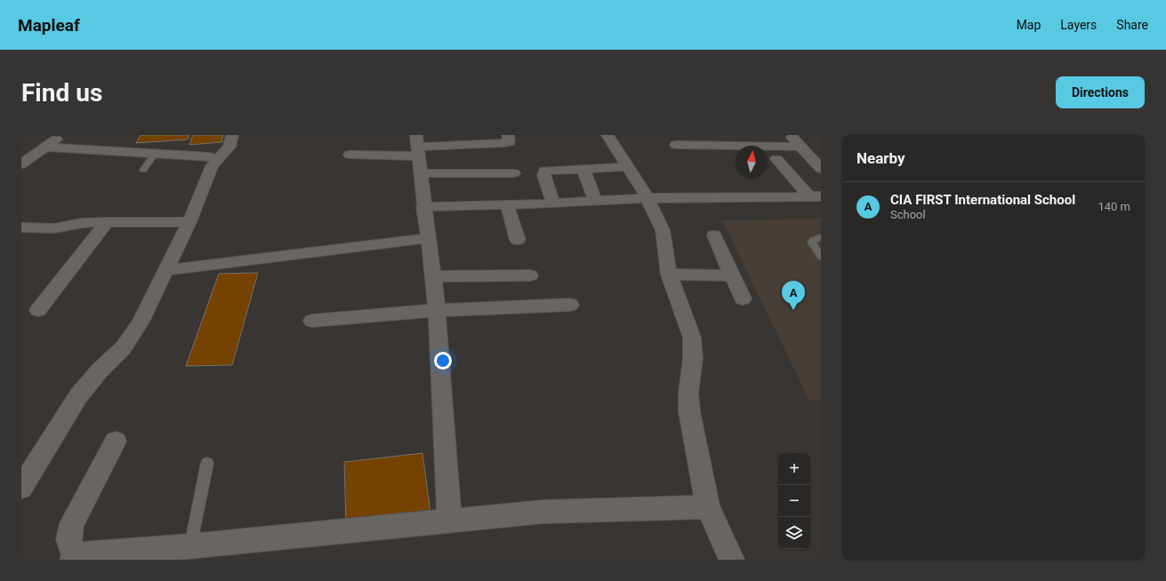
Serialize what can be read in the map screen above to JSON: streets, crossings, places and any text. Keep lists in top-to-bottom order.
{
  "north": "top",
  "page": {
    "header": "Mapleaf",
    "nav": ["Map", "Layers", "Share"],
    "buttons": "Directions",
    "title": "Find us",
    "heading": "Nearby",
    "list": [
      {
        "mark": "A",
        "name": "CIA FIRST International School",
        "note": "School",
        "value": "140 m"
      }
    ],
    "pins": "A",
    "map_buttons": ["+", "−"]
  }
}
